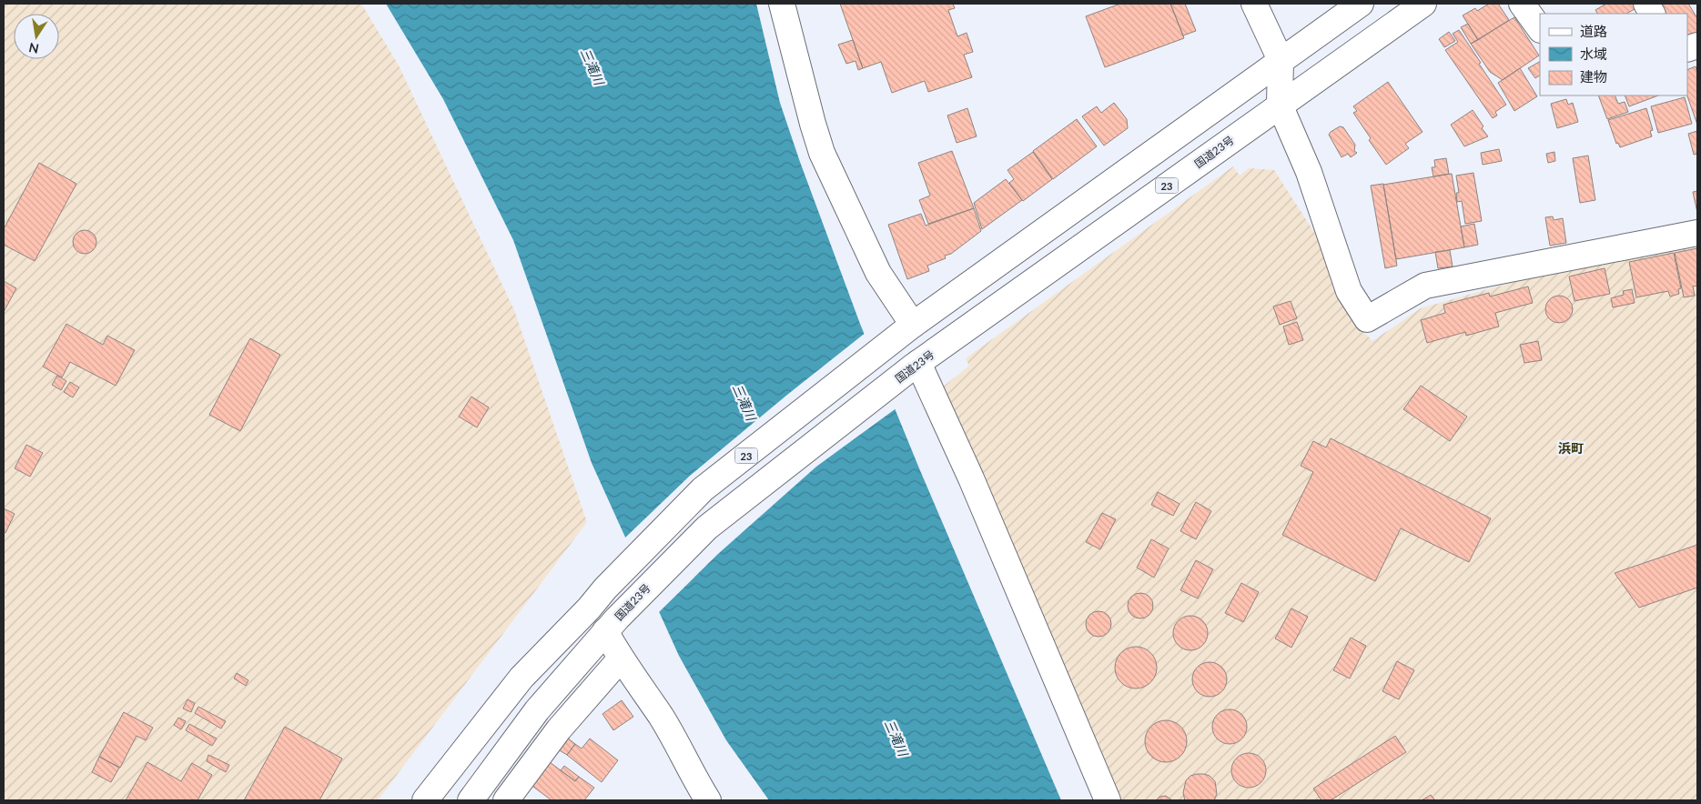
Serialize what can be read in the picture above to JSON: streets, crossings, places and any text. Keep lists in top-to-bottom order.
{
  "streets": {
    "main road": ["国道23号", "23"]
  },
  "districts": ["浜町"],
  "water": ["三滝川"],
  "legend": ["道路", "水域", "建物"],
  "north": "bottom"
}
